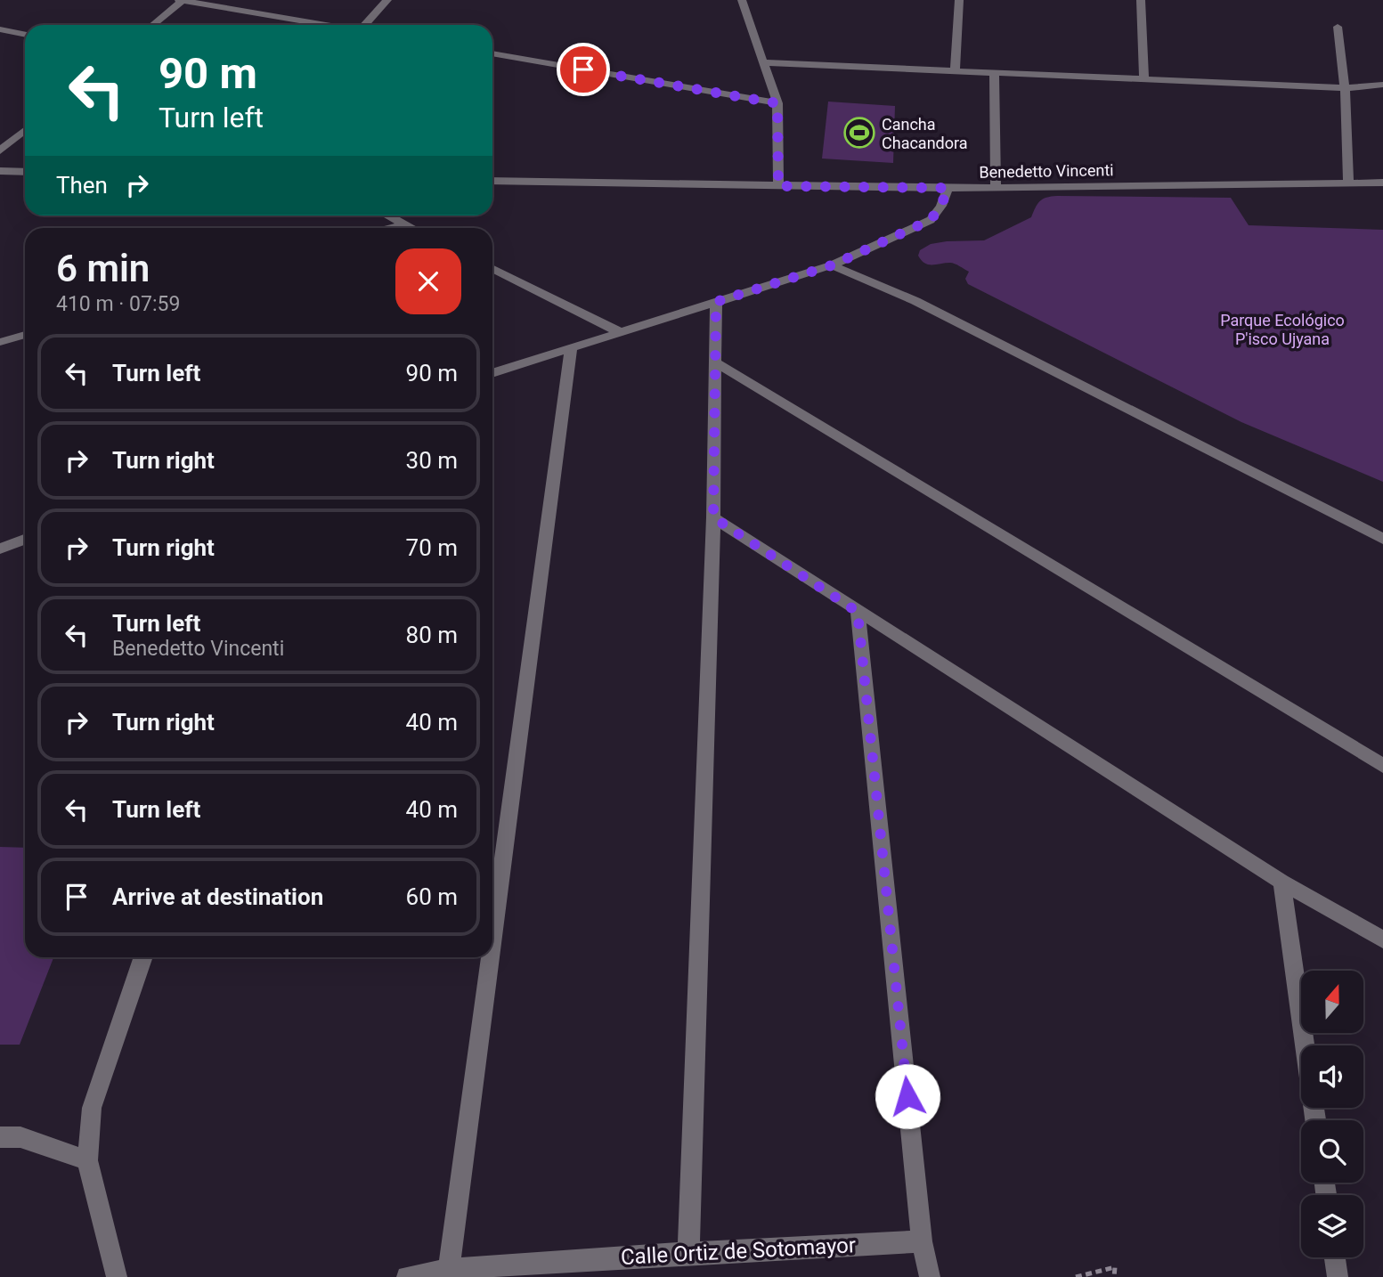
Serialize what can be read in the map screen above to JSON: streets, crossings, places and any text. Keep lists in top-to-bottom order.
{
  "streets": {
    "street": ["Benedetto Vincenti", "Calle Ortiz de Sotomayor"]
  },
  "parks": ["Parque Ecológico P'isco Ujyana"],
  "places": {
    "sports": ["Cancha Chacandora"]
  },
  "north": "top",
  "page": {
    "turn": ["90 m", "Turn left"],
    "then": "Then",
    "heading": ["6 min", "410 m · 07:59"],
    "list": [
      {
        "name": "Turn left",
        "value": "90 m"
      },
      {
        "name": "Turn right",
        "value": "30 m"
      },
      {
        "name": "Turn right",
        "value": "70 m"
      },
      {
        "name": "Turn left",
        "note": "Benedetto Vincenti",
        "value": "80 m"
      },
      {
        "name": "Turn right",
        "value": "40 m"
      },
      {
        "name": "Turn left",
        "value": "40 m"
      },
      {
        "name": "Arrive at destination",
        "value": "60 m"
      }
    ]
  }
}
